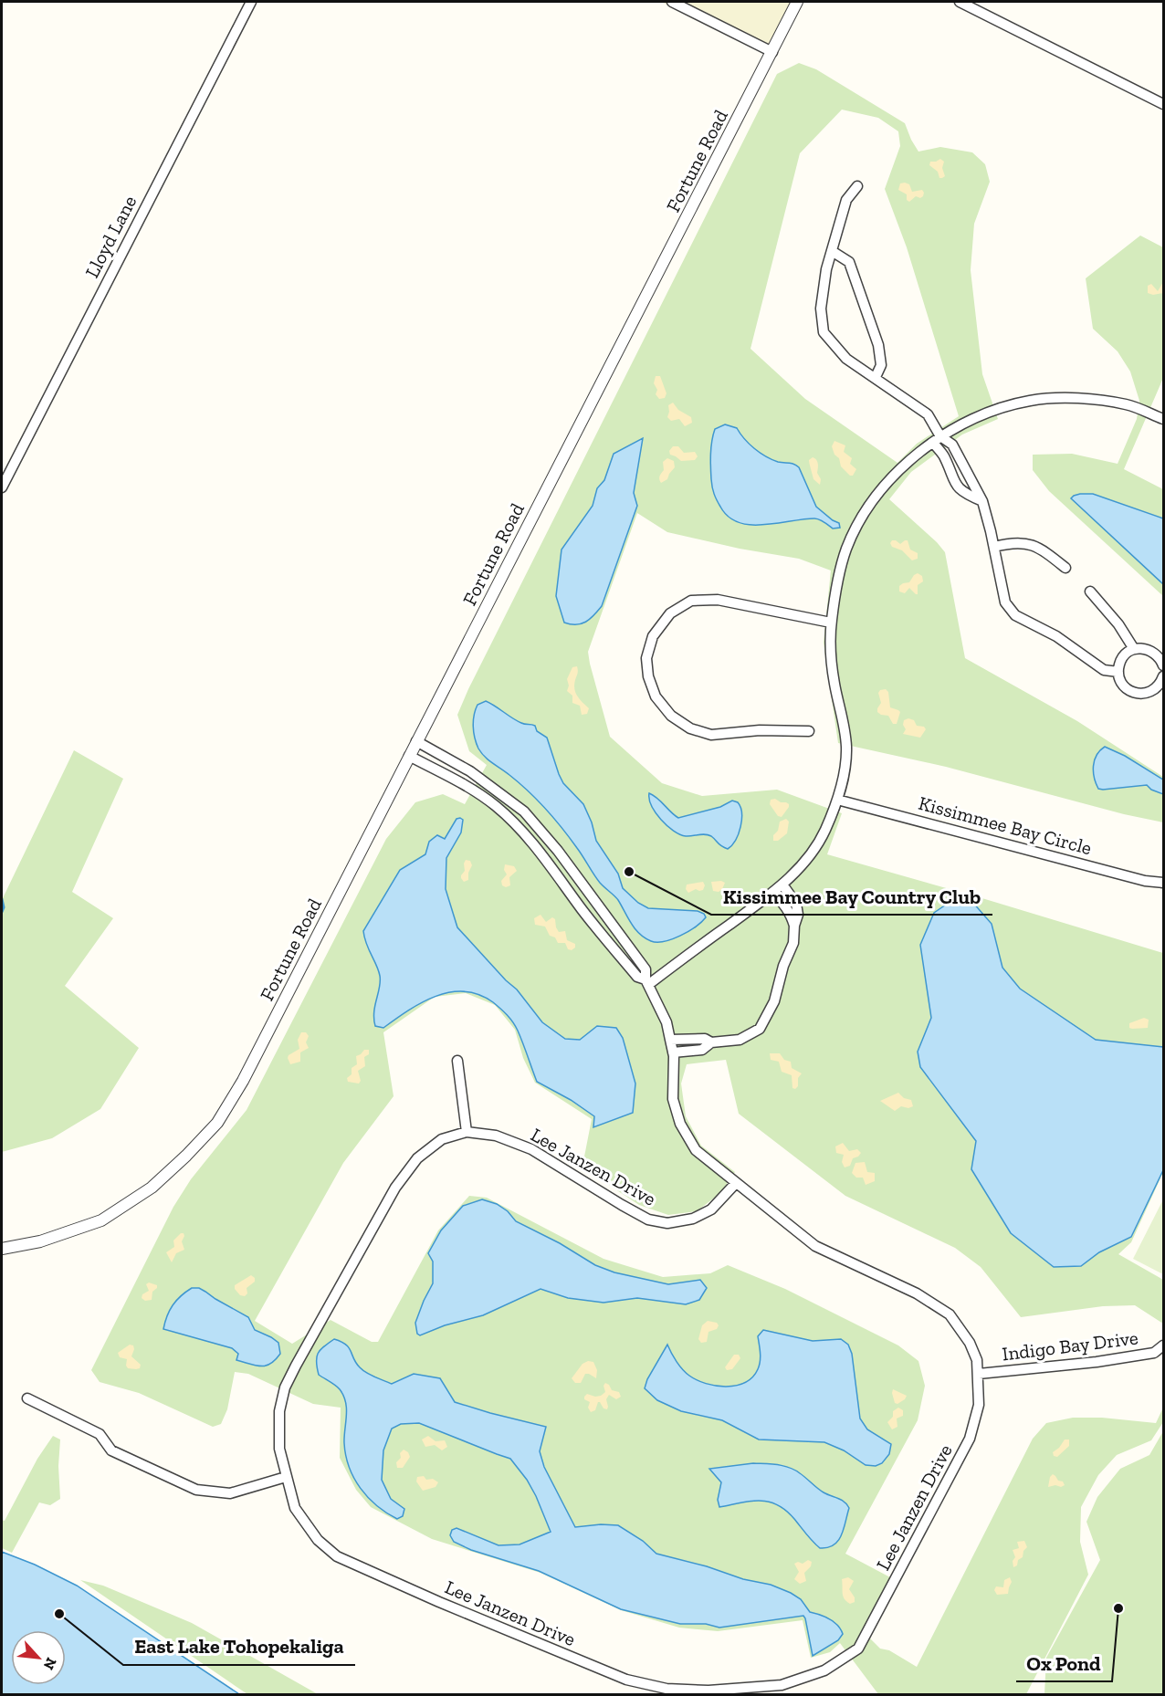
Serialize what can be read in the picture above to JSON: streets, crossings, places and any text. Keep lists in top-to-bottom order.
{
  "streets": {
    "street": [
      "Fortune Road",
      "Lloyd Lane",
      "Kissimmee Bay Circle",
      "Lee Janzen Drive",
      "Indigo Bay Drive"
    ]
  },
  "crossings": [
    ["Fortune Road", "Lee Janzen Drive"],
    ["Lee Janzen Drive", "Indigo Bay Drive"]
  ],
  "places": ["Kissimmee Bay Country Club", "Ox Pond", "East Lake Tohopekaliga"],
  "north": "bottom right"
}
